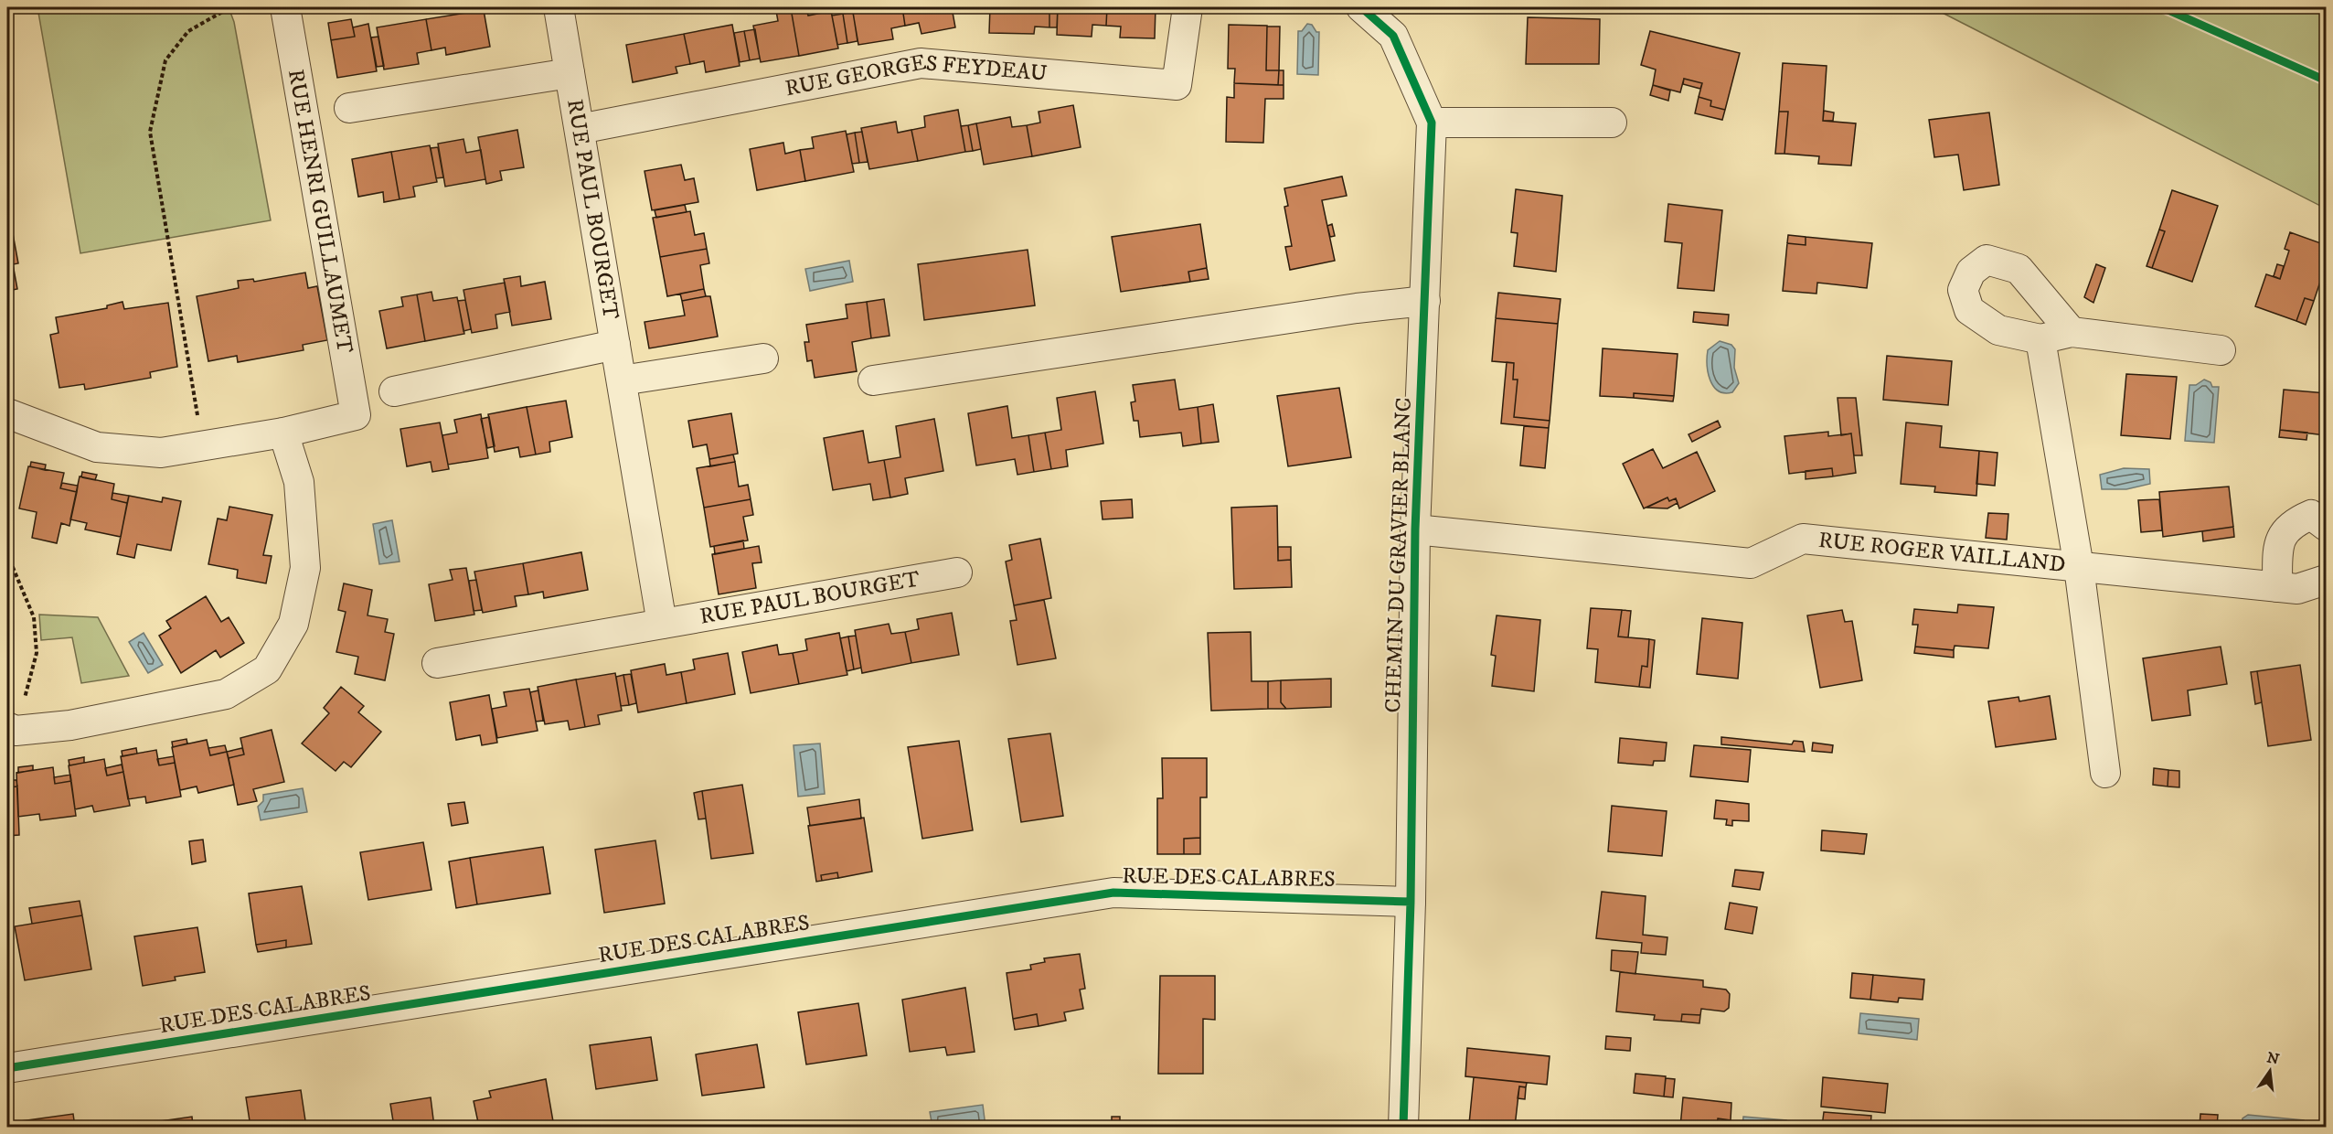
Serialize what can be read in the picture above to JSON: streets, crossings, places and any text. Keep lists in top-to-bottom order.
{
  "streets": {
    "street": [
      "RUE GEORGES FEYDEAU",
      "RUE PAUL BOURGET",
      "RUE HENRI GUILLAUMET",
      "RUE ROGER VAILLAND",
      "CHEMIN DU GRAVIER BLANC",
      "RUE DES CALABRES"
    ]
  },
  "crossings": [
    ["RUE GEORGES FEYDEAU", "RUE PAUL BOURGET"],
    ["RUE ROGER VAILLAND", "CHEMIN DU GRAVIER BLANC"],
    ["CHEMIN DU GRAVIER BLANC", "RUE DES CALABRES"]
  ],
  "north": "top"
}
